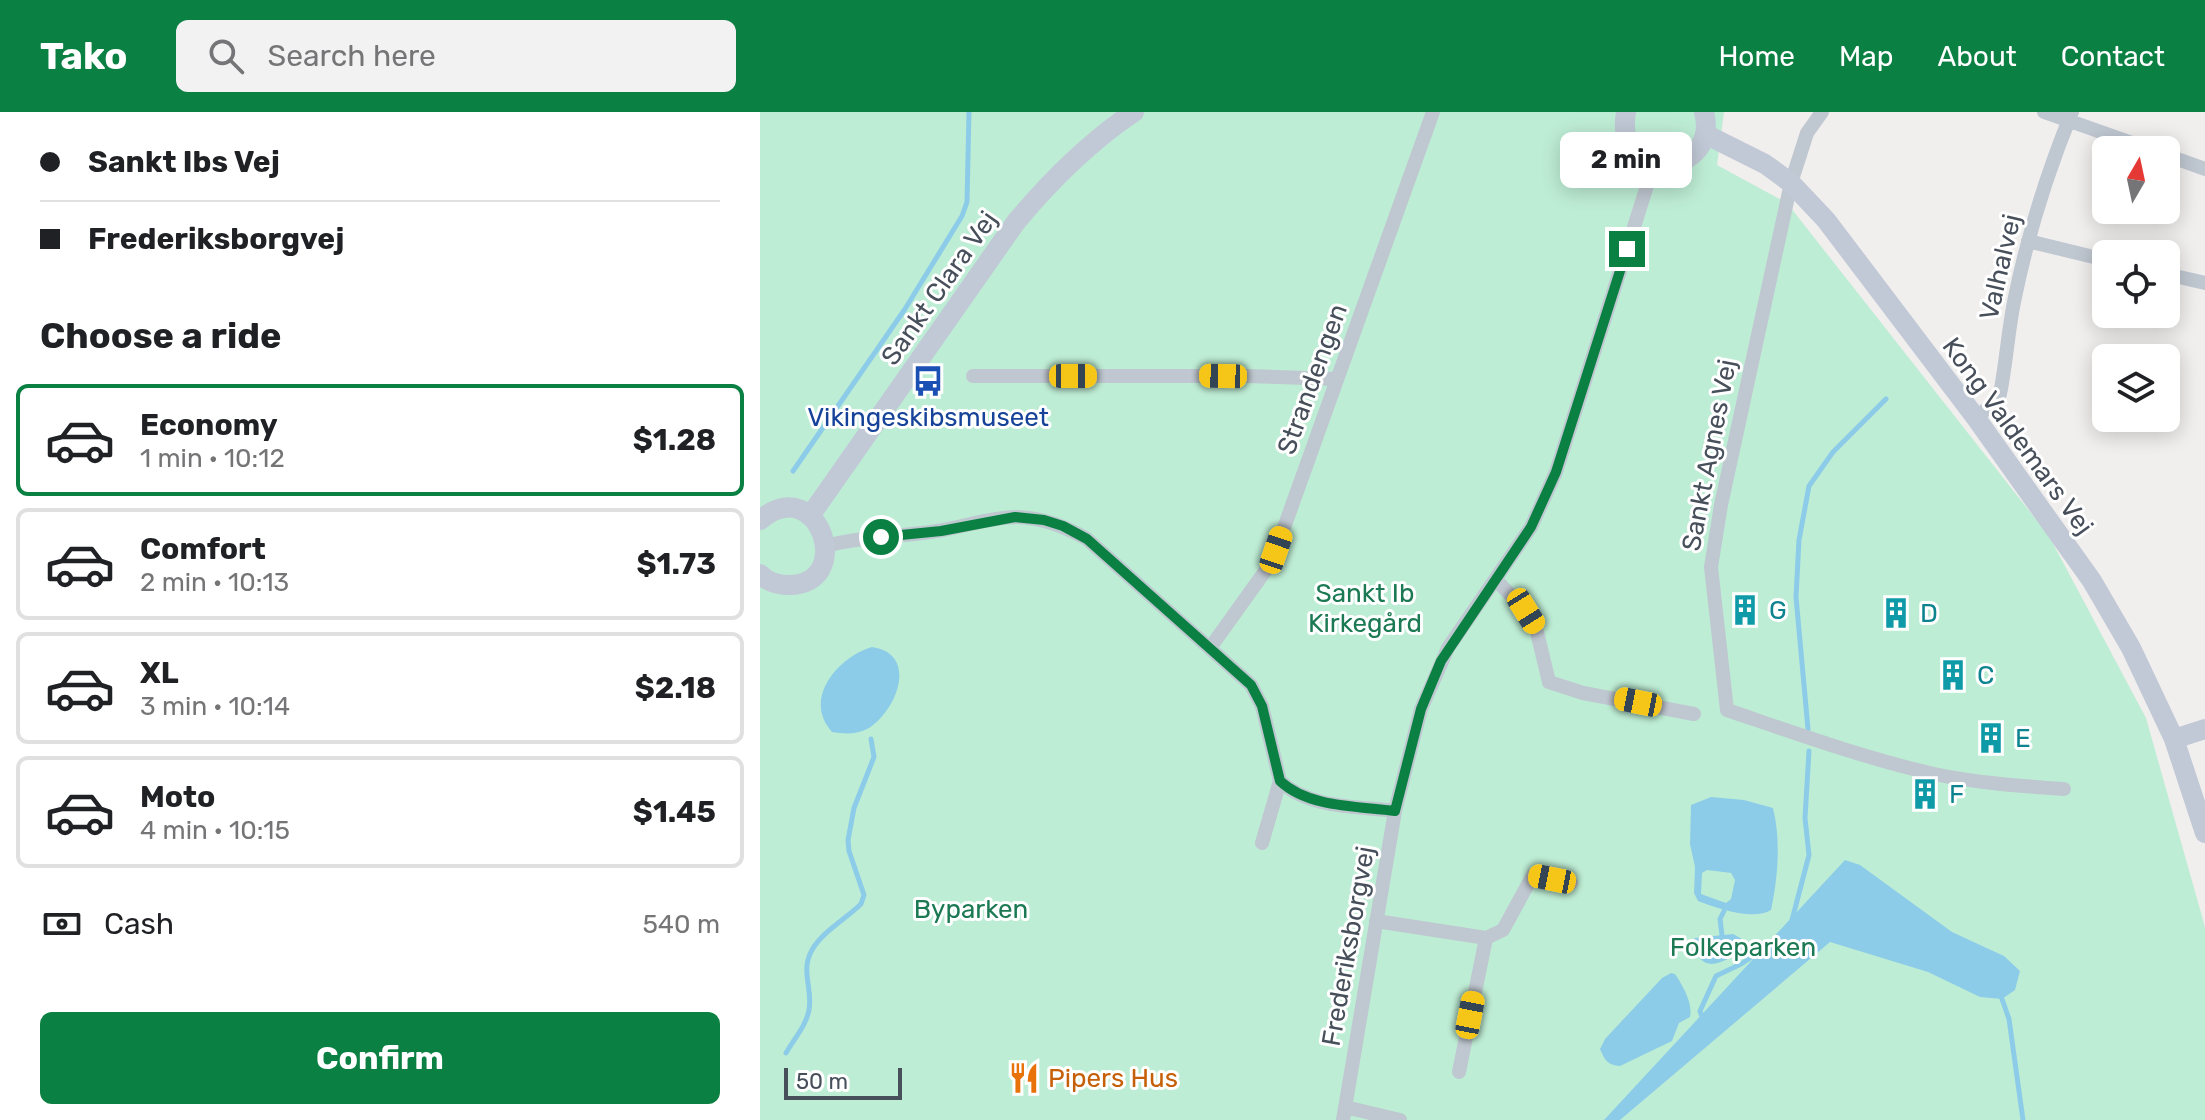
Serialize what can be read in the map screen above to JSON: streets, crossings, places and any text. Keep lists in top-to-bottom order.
{
  "streets": {
    "main road": ["Sankt Clara Vej", "Kong Valdemars Vej"],
    "street": [
      "Valhalvej",
      "Strandengen",
      "Sankt Agnes Vej",
      "Frederiksborgvej"
    ]
  },
  "crossings": [
    ["Valhalvej", "Kong Valdemars Vej"],
    ["Kong Valdemars Vej", "Sankt Agnes Vej"]
  ],
  "parks": ["Sankt Ib Kirkegård", "Byparken", "Folkeparken"],
  "places": {
    "bus stop": ["Vikingeskibsmuseet"],
    "building": [
      "G",
      "D",
      "C",
      "E",
      "F"
    ],
    "restaurant": ["Pipers Hus"]
  },
  "scale_bar": "50 m",
  "north": "top",
  "page": {
    "header": "Tako",
    "search": "Search here",
    "nav": [
      "Home",
      "Map",
      "About",
      "Contact"
    ],
    "banner": ["Sankt Ibs Vej", "Frederiksborgvej"],
    "bubble": "2 min",
    "heading": "Choose a ride",
    "list": [
      {
        "name": "Economy",
        "note": "1 min · 10:12",
        "value": "$1.28"
      },
      {
        "name": "Comfort",
        "note": "2 min · 10:13",
        "value": "$1.73"
      },
      {
        "name": "XL",
        "note": "3 min · 10:14",
        "value": "$2.18"
      },
      {
        "name": "Moto",
        "note": "4 min · 10:15",
        "value": "$1.45"
      }
    ],
    "pay": ["Cash", "540 m"],
    "buttons": "Confirm",
    "scale": "50 m"
  }
}
